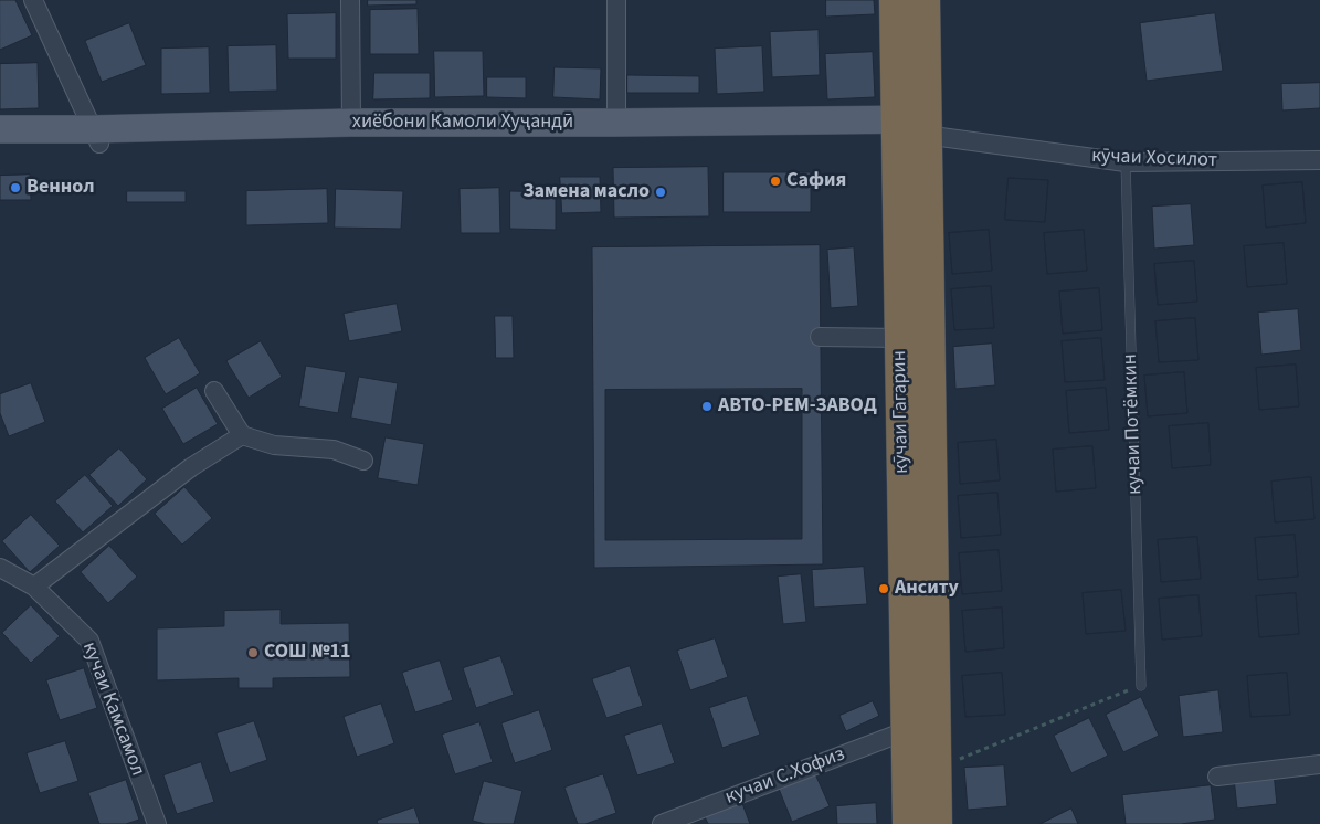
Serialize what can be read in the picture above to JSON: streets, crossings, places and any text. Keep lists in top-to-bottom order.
{
  "streets": {
    "highway": ["кӯчаи Гагарин"],
    "main road": ["хиёбони Камоли Хуҷандӣ"],
    "street": ["кӯчаи Хосилот", "кучаи Камсамол", "кучаи С.Хофиз"],
    "lane": ["кучаи Потёмкин"]
  },
  "crossings": [
    ["хиёбони Камоли Хуҷандӣ", "кӯчаи Хосилот"],
    ["хиёбони Камоли Хуҷандӣ", "кӯчаи Гагарин"],
    ["кӯчаи Хосилот", "кӯчаи Гагарин"],
    ["кӯчаи Хосилот", "кучаи Потёмкин"],
    ["кӯчаи Гагарин", "кучаи С.Хофиз"]
  ],
  "places": [
    "Сафия",
    "Веннол",
    "Замена масло",
    "АВТО-РЕМ-ЗАВОД",
    "Анситу",
    "СОШ №11"
  ]
}
